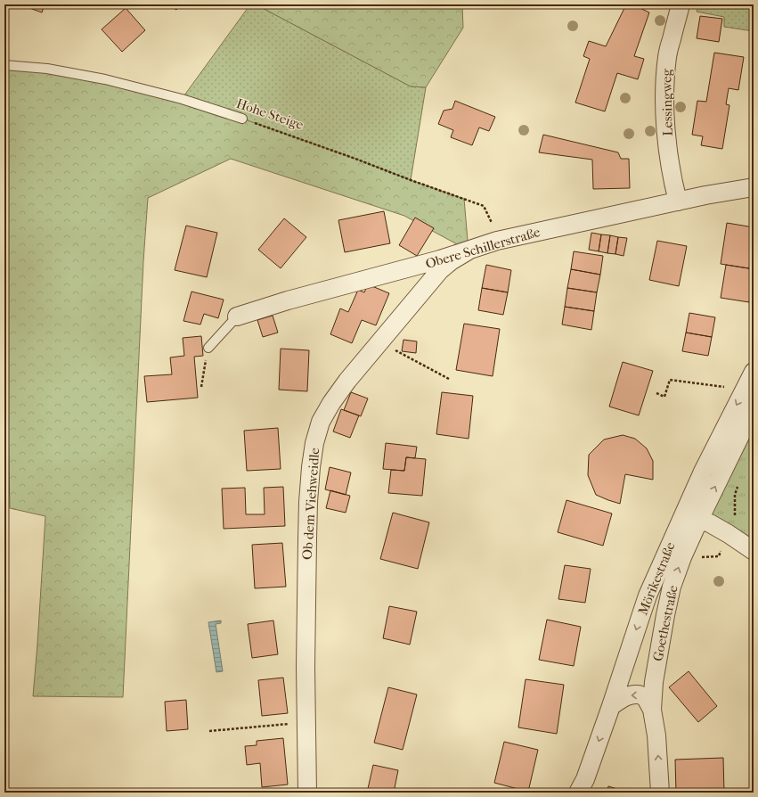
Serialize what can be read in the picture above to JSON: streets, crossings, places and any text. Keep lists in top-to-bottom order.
{
  "streets": {
    "street": [
      "Lessingweg",
      "Obere Schillerstraße",
      "Ob dem Viehweidle",
      "Mörikestraße",
      "Goethestraße"
    ],
    "lane": ["Hohe Steige"]
  },
  "crossings": [
    ["Lessingweg", "Obere Schillerstraße"],
    ["Hohe Steige", "Obere Schillerstraße"],
    ["Obere Schillerstraße", "Ob dem Viehweidle"],
    ["Mörikestraße", "Goethestraße"]
  ],
  "one_way": ["Goethestraße"]
}
